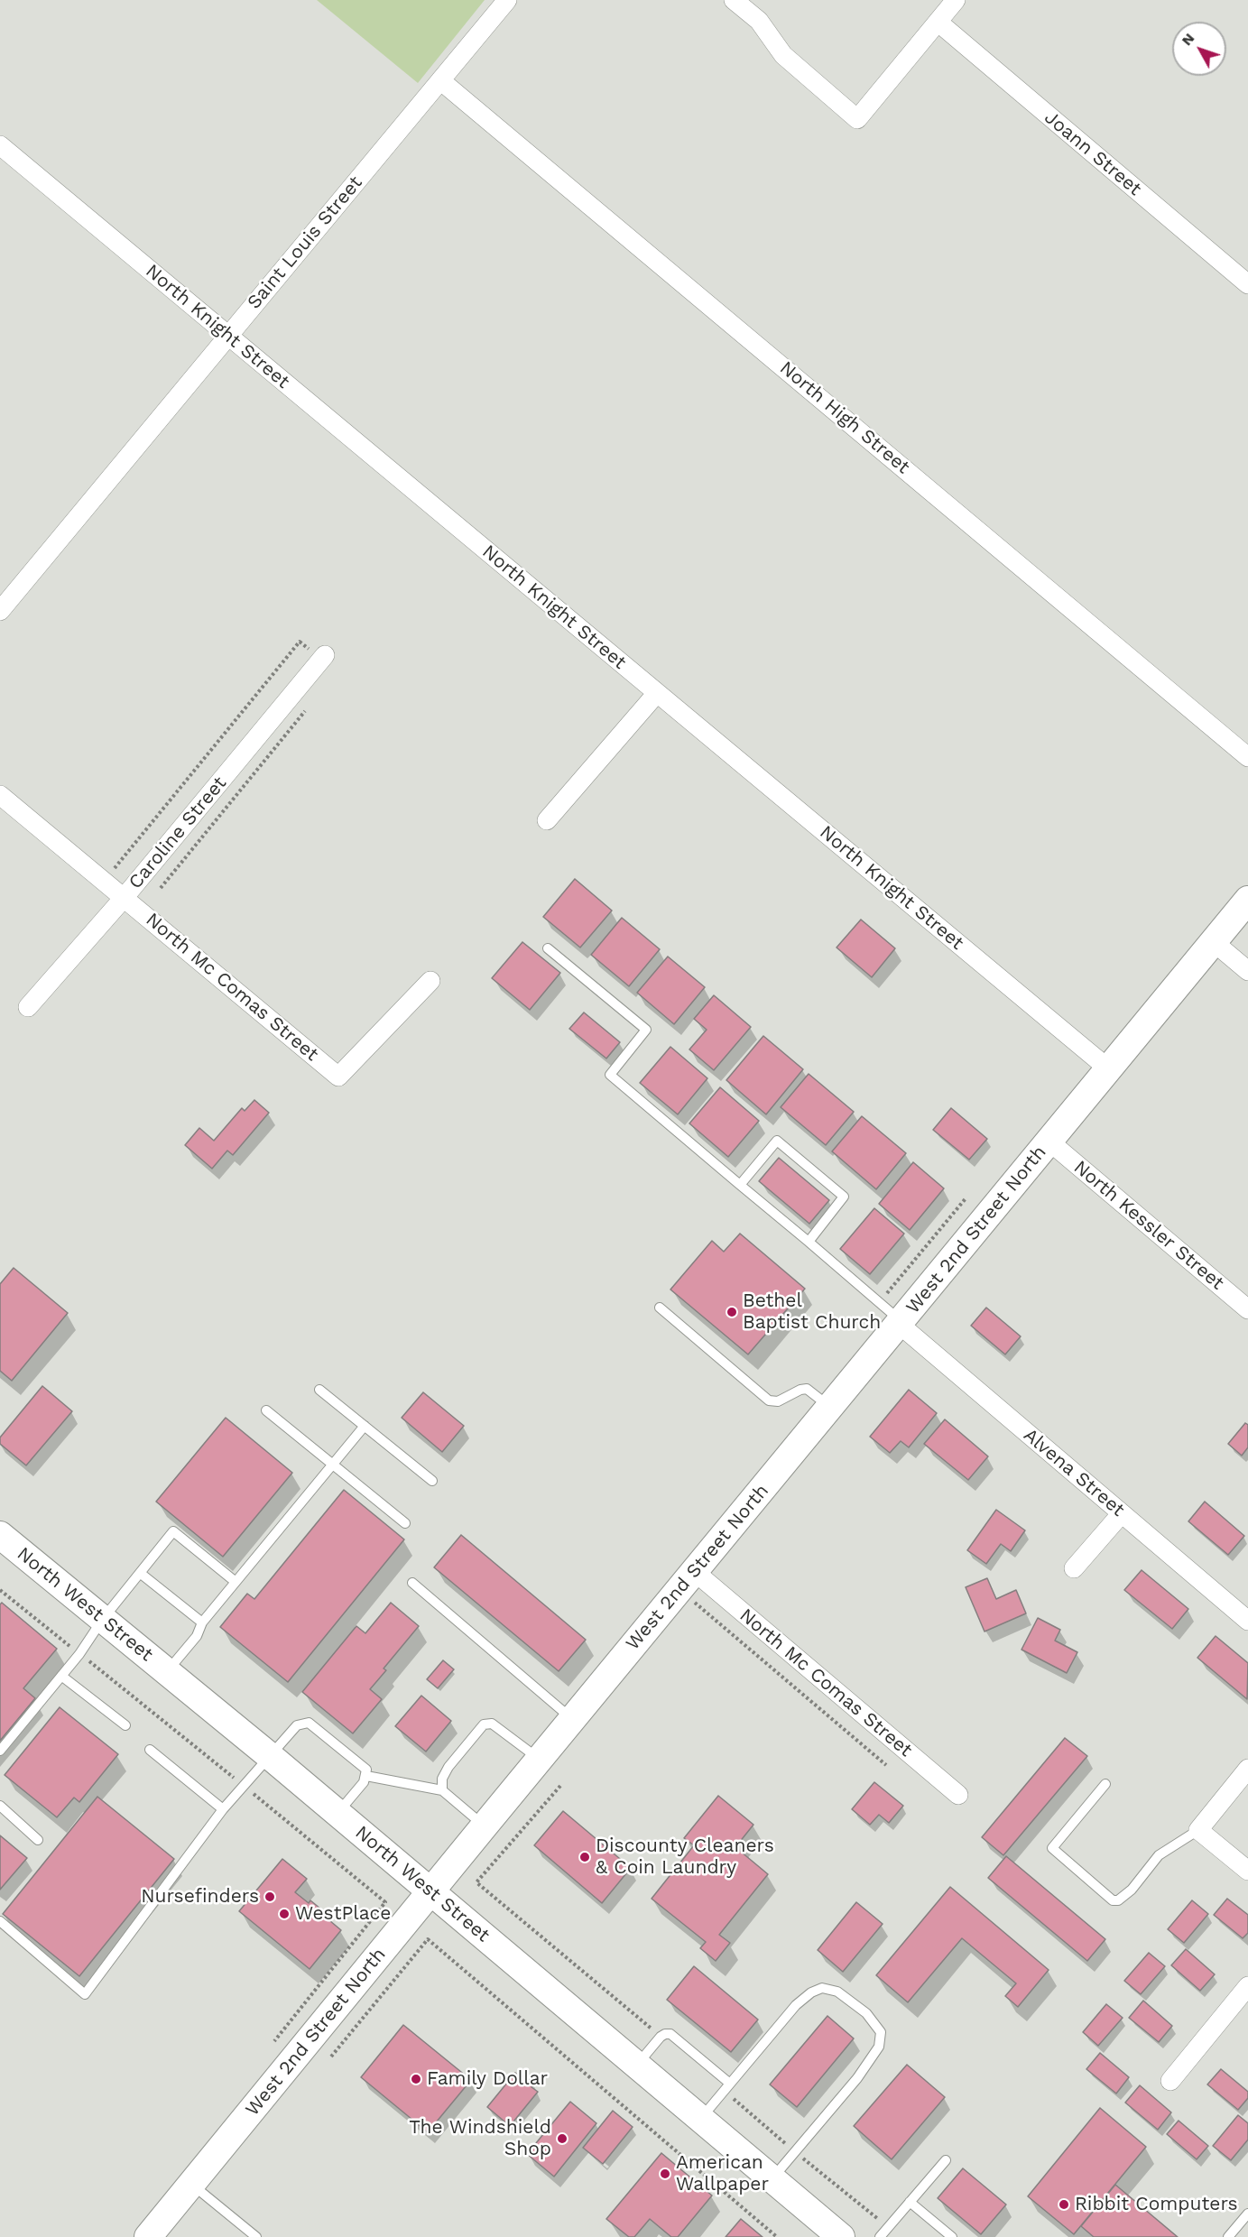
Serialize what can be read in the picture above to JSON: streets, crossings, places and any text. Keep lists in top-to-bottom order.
{
  "streets": {
    "street": [
      "Joann Street",
      "Saint Louis Street",
      "North Knight Street",
      "North High Street",
      "Caroline Street",
      "North Mc Comas Street",
      "North Kessler Street",
      "West 2nd Street North",
      "Alvena Street",
      "North West Street"
    ]
  },
  "crossings": [
    ["Saint Louis Street", "North Knight Street"],
    ["Saint Louis Street", "North High Street"],
    ["North Knight Street", "West 2nd Street North"],
    ["Caroline Street", "North Mc Comas Street"],
    ["North Mc Comas Street", "West 2nd Street North"],
    ["North Kessler Street", "West 2nd Street North"],
    ["West 2nd Street North", "Alvena Street"],
    ["West 2nd Street North", "North West Street"]
  ],
  "places": [
    "Bethel Baptist Church",
    "Discounty Cleaners & Coin Laundry",
    "Nursefinders",
    "WestPlace",
    "Family Dollar",
    "The Windshield Shop",
    "American Wallpaper",
    "Ribbit Computers"
  ],
  "north": "top left"
}
